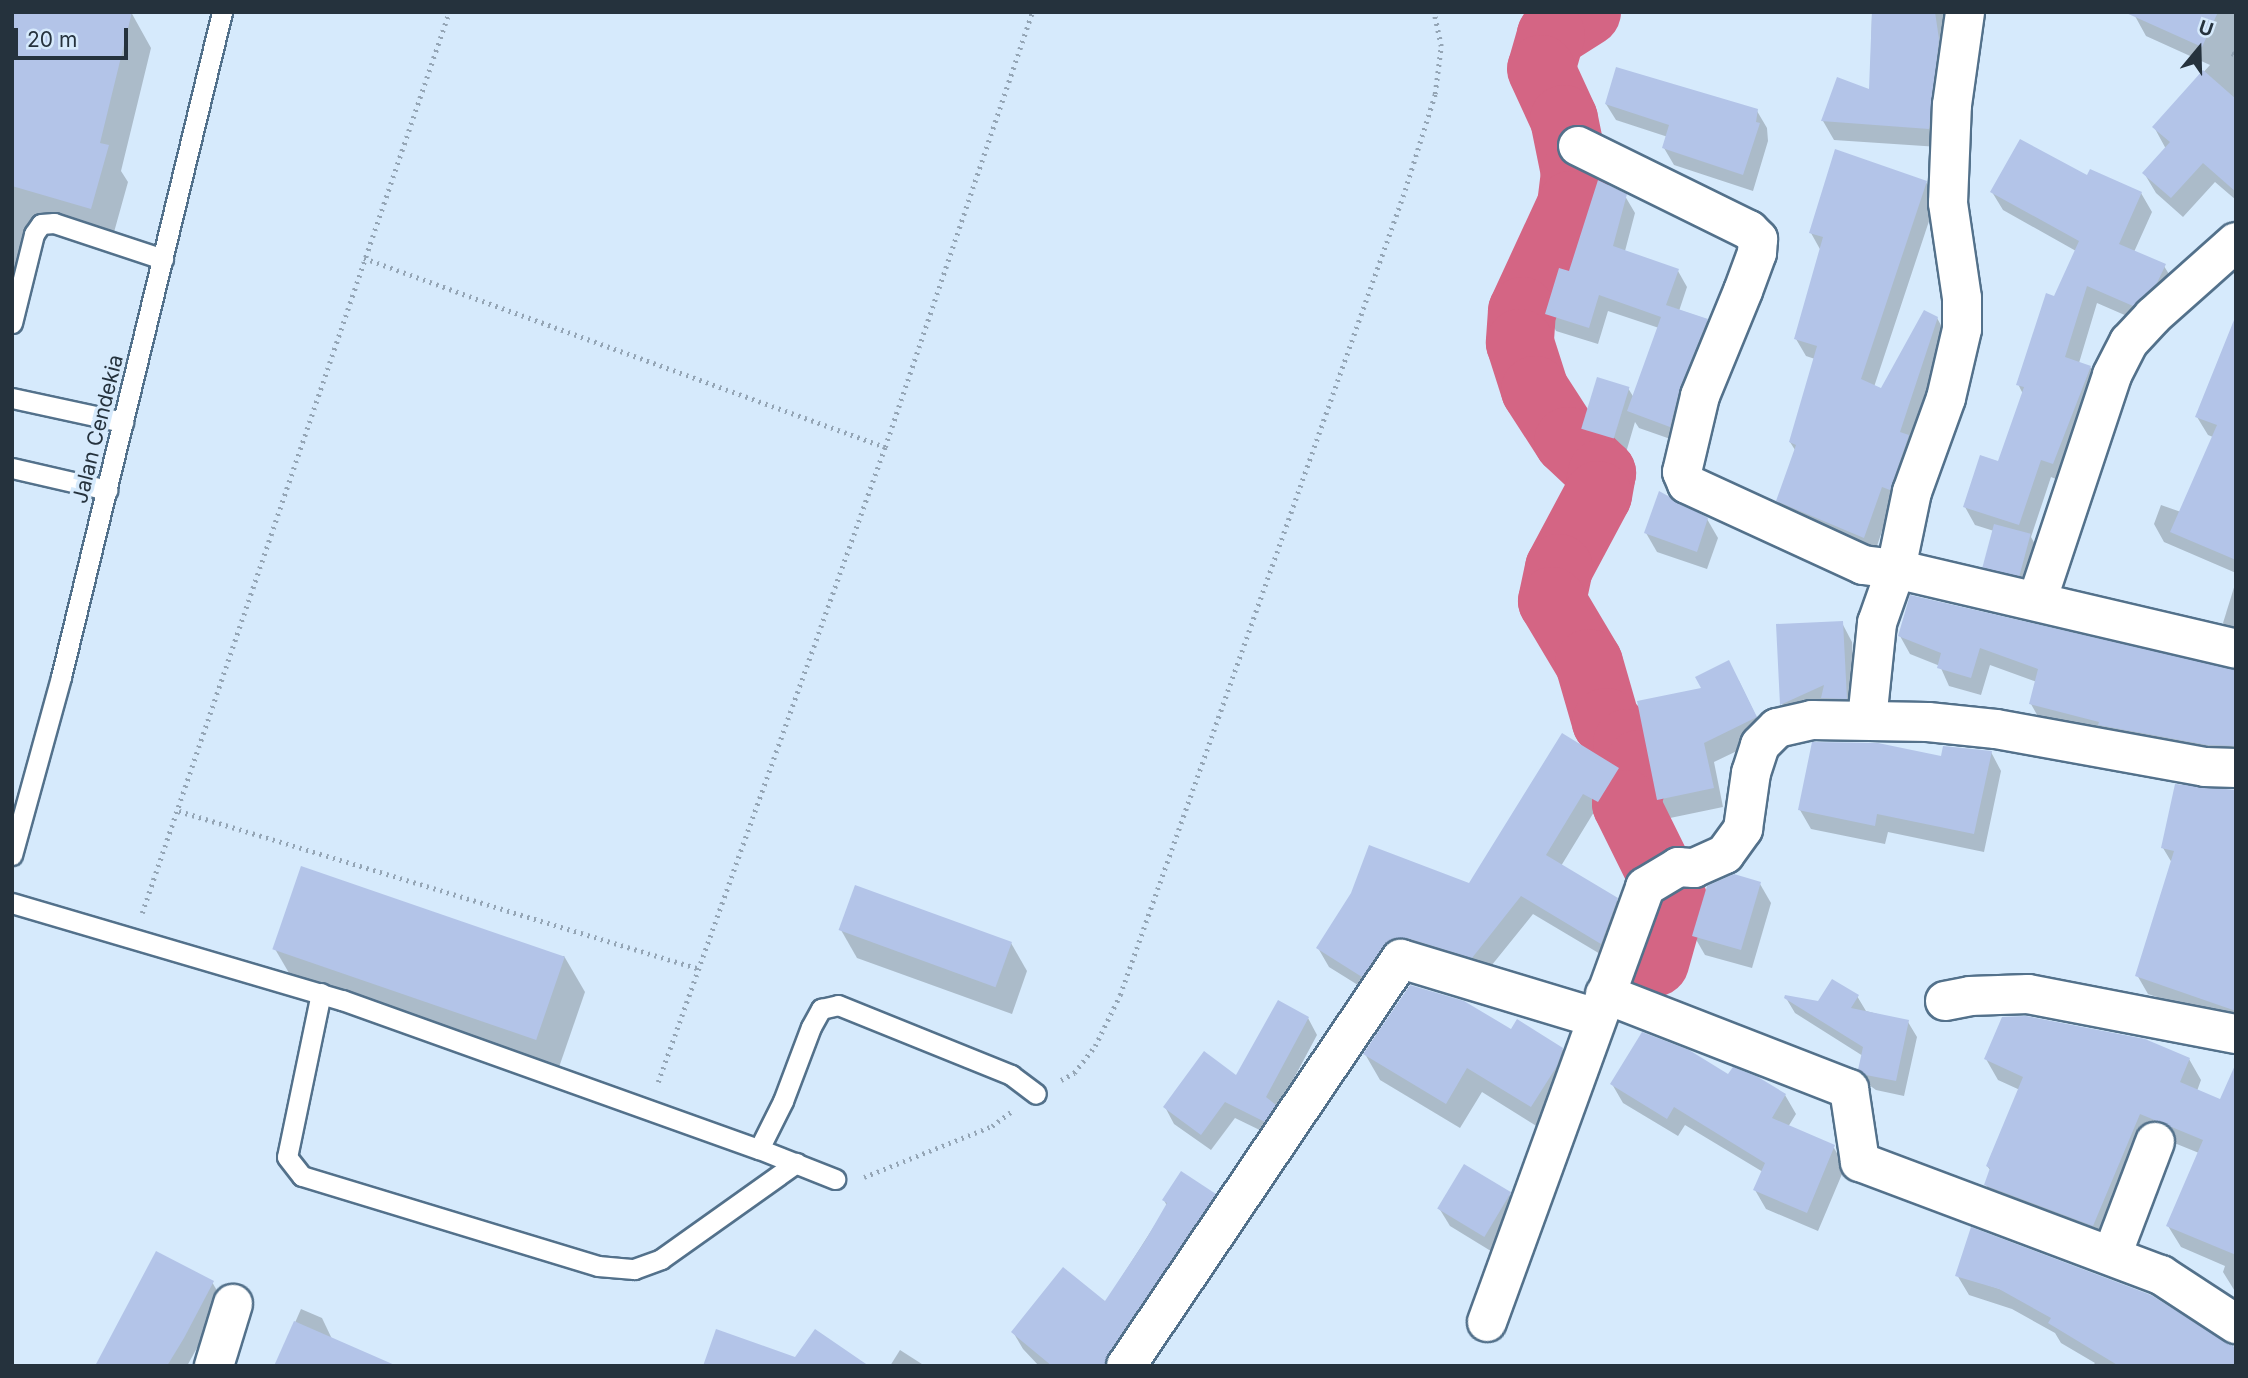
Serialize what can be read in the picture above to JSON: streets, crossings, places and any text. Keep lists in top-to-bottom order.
{
  "streets": {
    "lane": ["Jalan Cendekia"]
  },
  "scale_bar": "20 m",
  "north": "top"
}
